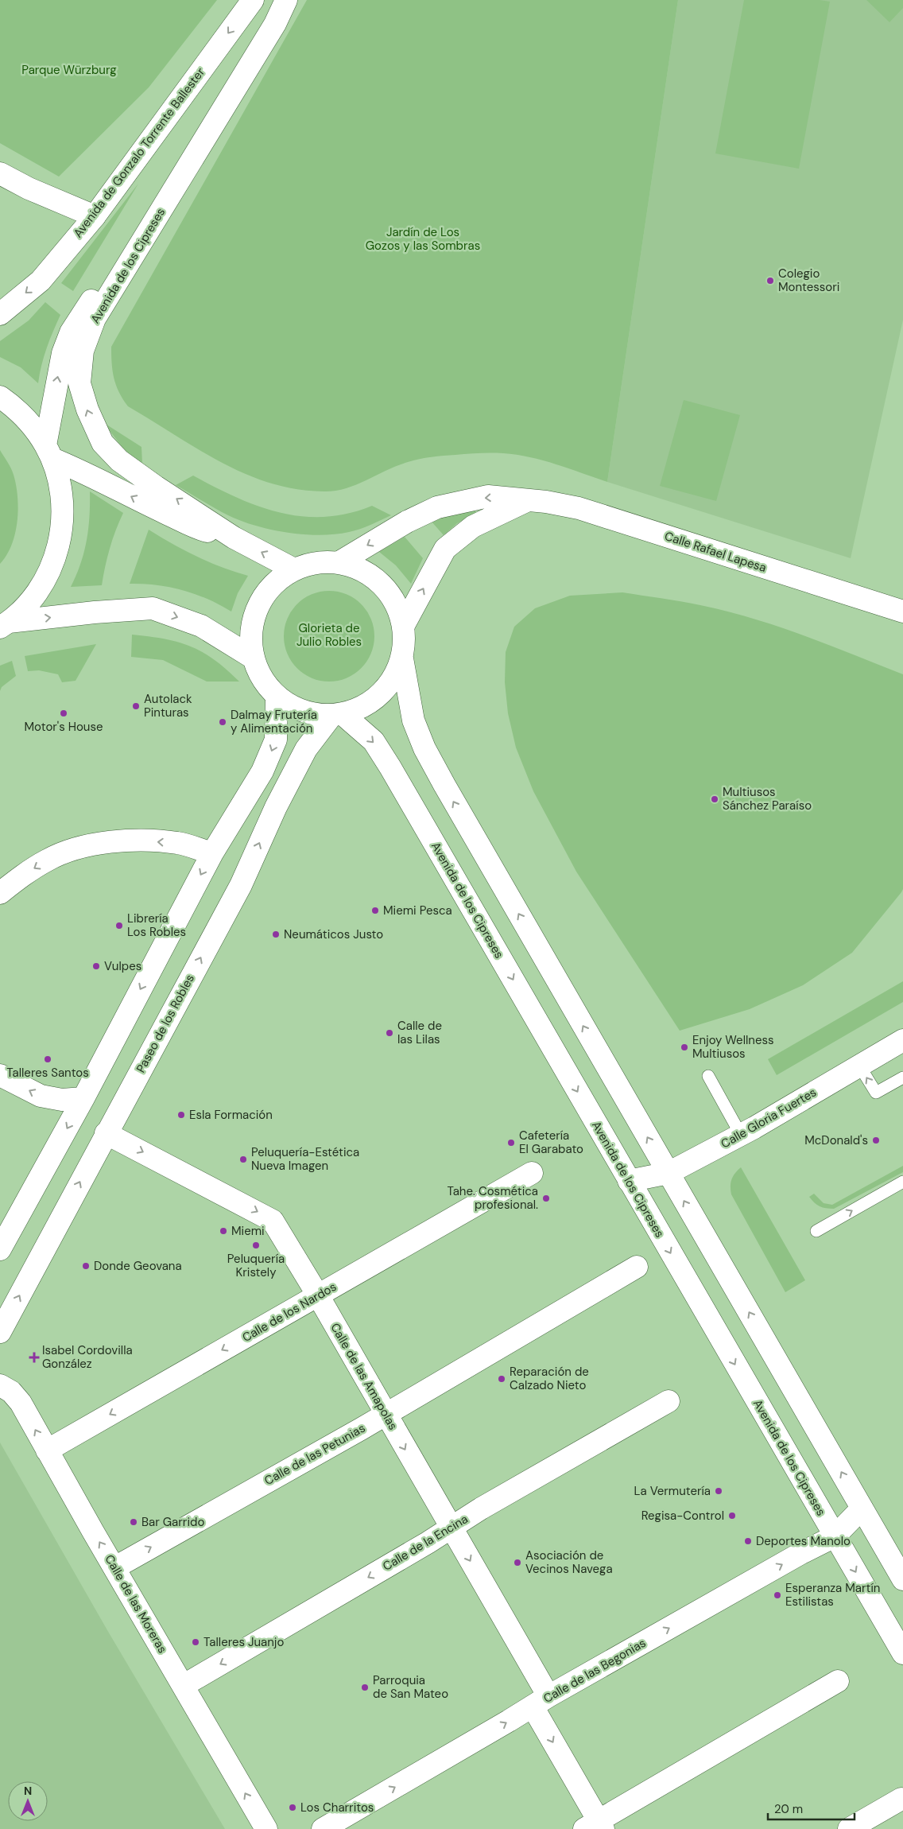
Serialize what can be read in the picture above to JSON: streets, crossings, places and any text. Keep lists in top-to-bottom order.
{
  "streets": {
    "street": [
      "Avenida de Gonzalo Torrente Ballester",
      "Avenida de los Cipreses",
      "Calle Rafael Lapesa",
      "Paseo de los Robles",
      "Calle Gloria Fuertes",
      "Calle de los Nardos",
      "Calle de las Amapolas",
      "Calle de las Petunias",
      "Calle de la Encina",
      "Calle de las Moreras",
      "Calle de las Begonias"
    ]
  },
  "crossings": [
    ["Avenida de los Cipreses", "Paseo de los Robles"],
    ["Avenida de los Cipreses", "Calle Gloria Fuertes"],
    ["Avenida de los Cipreses", "Calle de las Begonias"],
    ["Paseo de los Robles", "Calle de las Amapolas"],
    ["Calle de los Nardos", "Calle de las Amapolas"],
    ["Calle de los Nardos", "Calle de las Moreras"],
    ["Calle de las Amapolas", "Calle de las Petunias"],
    ["Calle de las Amapolas", "Calle de la Encina"],
    ["Calle de las Amapolas", "Calle de las Begonias"],
    ["Calle de las Petunias", "Calle de las Moreras"],
    ["Calle de la Encina", "Calle de las Moreras"]
  ],
  "one_way": [
    "Calle de los Nardos",
    "Calle de las Amapolas",
    "Calle de las Petunias",
    "Calle de la Encina",
    "Calle de las Moreras"
  ],
  "parks": ["Parque Würzburg", "Jardín de Los Gozos y las Sombras", "Glorieta de Julio Robles"],
  "places": {
    "other": [
      "Colegio Montessori",
      "Autolack Pinturas",
      "Motor's House",
      "Dalmay Frutería y Alimentación",
      "Multiusos Sánchez Paraíso",
      "Miemi Pesca",
      "Librería Los Robles",
      "Neumáticos Justo",
      "Vulpes",
      "Calle de las Lilas",
      "Enjoy Wellness Multiusos",
      "Talleres Santos",
      "Esla Formación",
      "McDonald's",
      "Cafetería El Garabato",
      "Peluquería-Estética Nueva Imagen",
      "Tahe. Cosmética profesional.",
      "Miemi",
      "Peluquería Kristely",
      "Donde Geovana",
      "Reparación de Calzado Nieto",
      "La Vermutería",
      "Regisa-Control",
      "Bar Garrido",
      "Deportes Manolo",
      "Asociación de Vecinos Navega",
      "Esperanza Martín Estilistas",
      "Talleres Juanjo",
      "Parroquia de San Mateo",
      "Los Charritos"
    ],
    "health": ["Isabel Cordovilla González"]
  },
  "scale_bar": "20 m",
  "north": "top"
}
